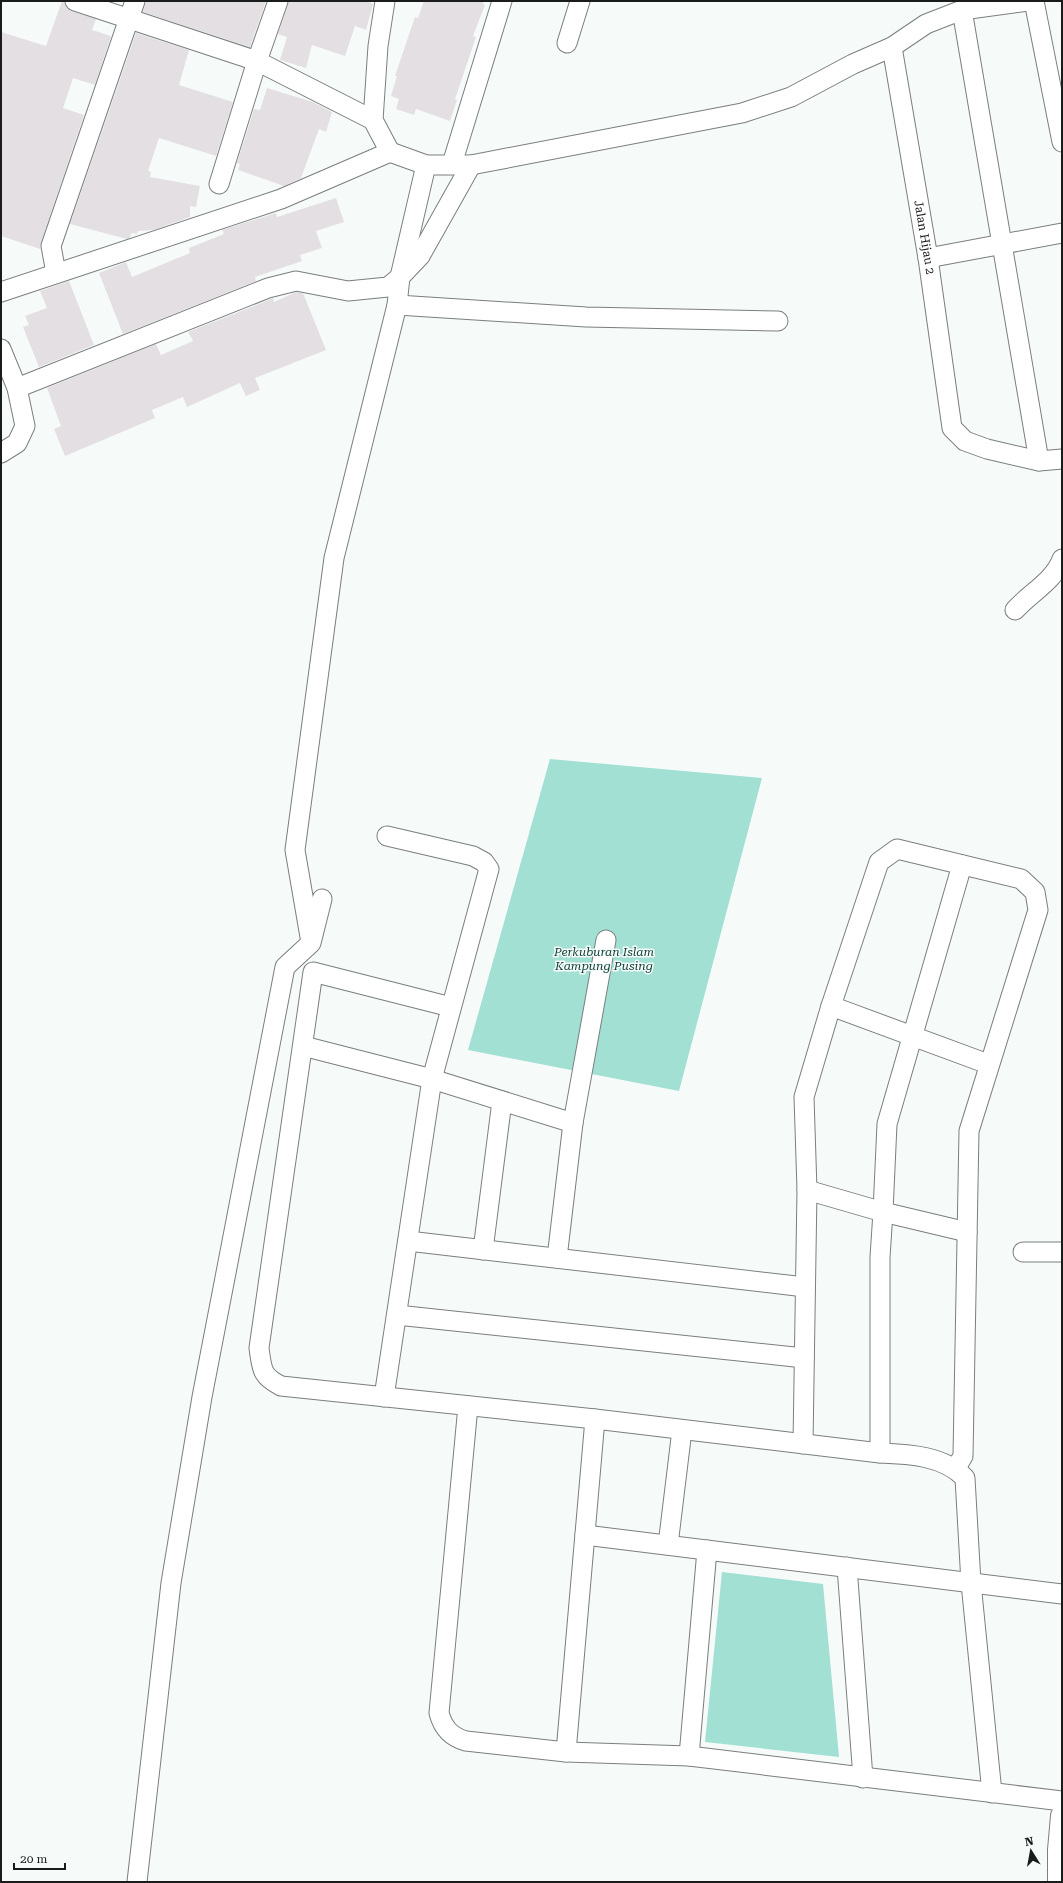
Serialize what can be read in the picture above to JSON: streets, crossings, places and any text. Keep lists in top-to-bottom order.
{
  "streets": {
    "street": ["Jalan Hijau 2"]
  },
  "parks": ["Perkuburan Islam Kampung Pusing"],
  "scale_bar": "20 m",
  "north": "top"
}
